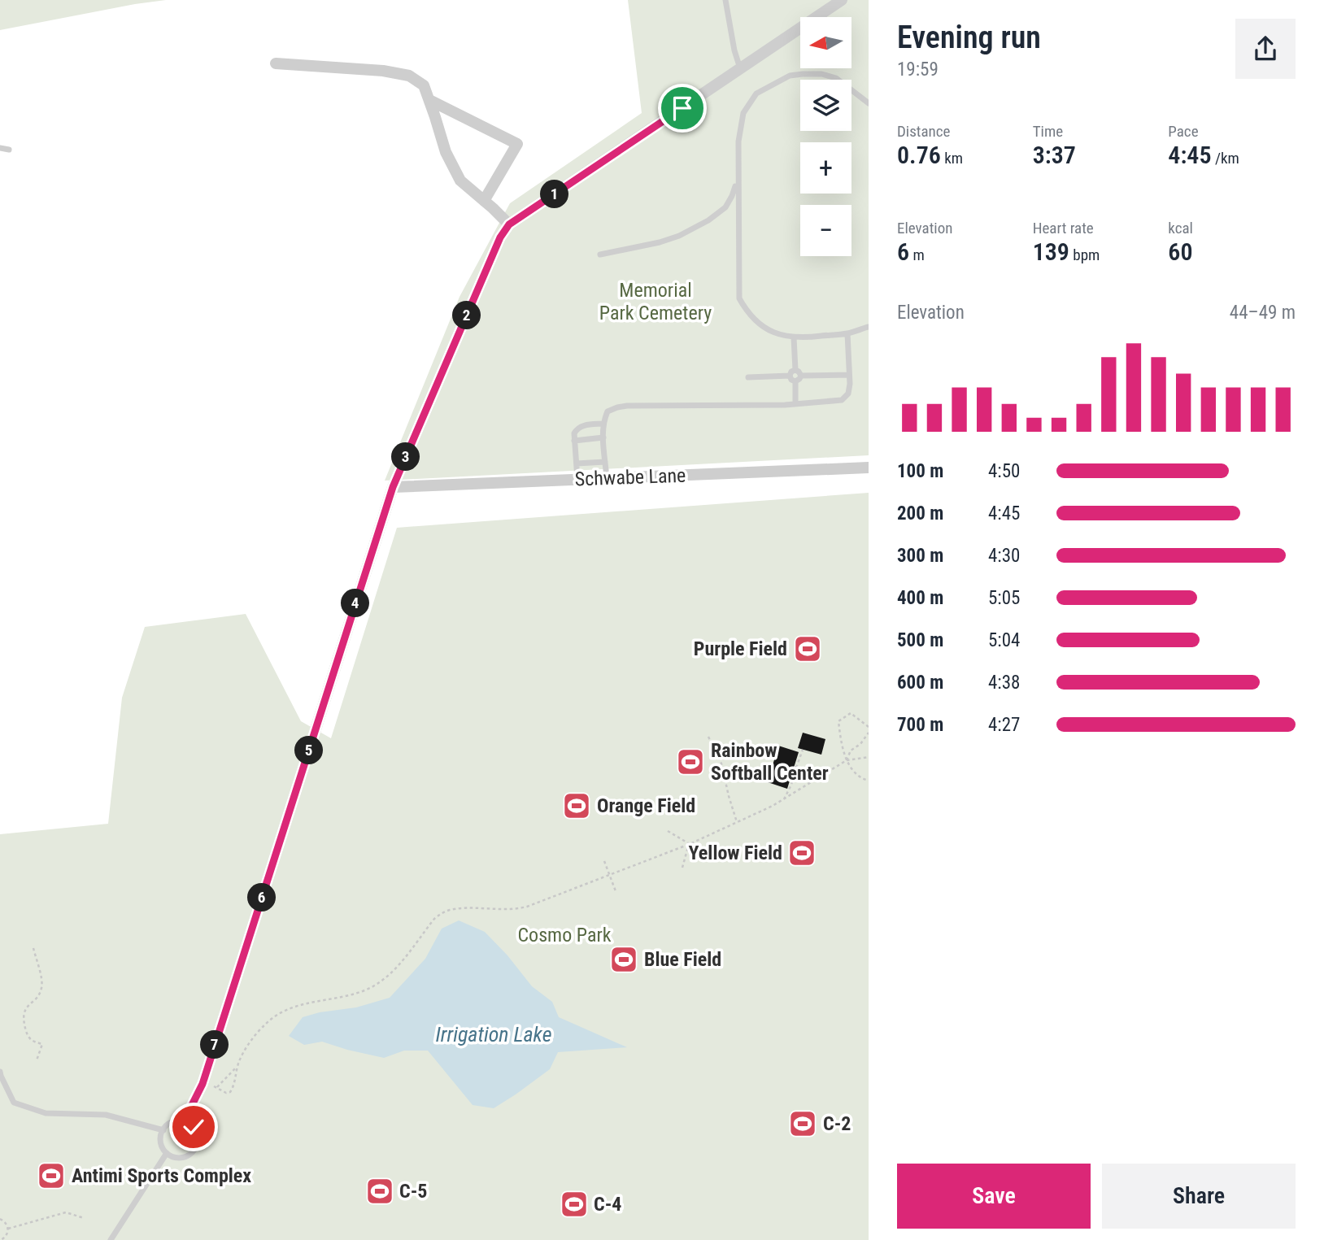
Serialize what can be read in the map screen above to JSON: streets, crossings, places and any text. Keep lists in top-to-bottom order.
{
  "streets": {
    "street": ["Schwabe Lane"]
  },
  "water": ["Irrigation Lake"],
  "parks": ["Memorial Park Cemetery", "Cosmo Park"],
  "places": {
    "sports": [
      "Purple Field",
      "Rainbow Softball Center",
      "Orange Field",
      "Yellow Field",
      "Blue Field",
      "C-2",
      "Antimi Sports Complex",
      "C-5",
      "C-4"
    ]
  },
  "north": "left",
  "page": {
    "heading": ["Evening run", "19:59"],
    "map_buttons": ["+", "−"],
    "stats": [
      ["Distance", "0.76 km"],
      ["Time", "3:37"],
      ["Pace", "4:45 /km"],
      ["Elevation", "6 m"],
      ["Heart rate", "139 bpm"],
      ["kcal", "60"]
    ],
    "pins": [
      "1",
      "2",
      "3",
      "4",
      "5",
      "6",
      "7"
    ],
    "chart": ["Elevation", "44–49 m"],
    "list": [
      {
        "name": "100 m",
        "note": "4:50"
      },
      {
        "name": "200 m",
        "note": "4:45"
      },
      {
        "name": "300 m",
        "note": "4:30"
      },
      {
        "name": "400 m",
        "note": "5:05"
      },
      {
        "name": "500 m",
        "note": "5:04"
      },
      {
        "name": "600 m",
        "note": "4:38"
      },
      {
        "name": "700 m",
        "note": "4:27"
      }
    ],
    "buttons": ["Save", "Share"]
  }
}
